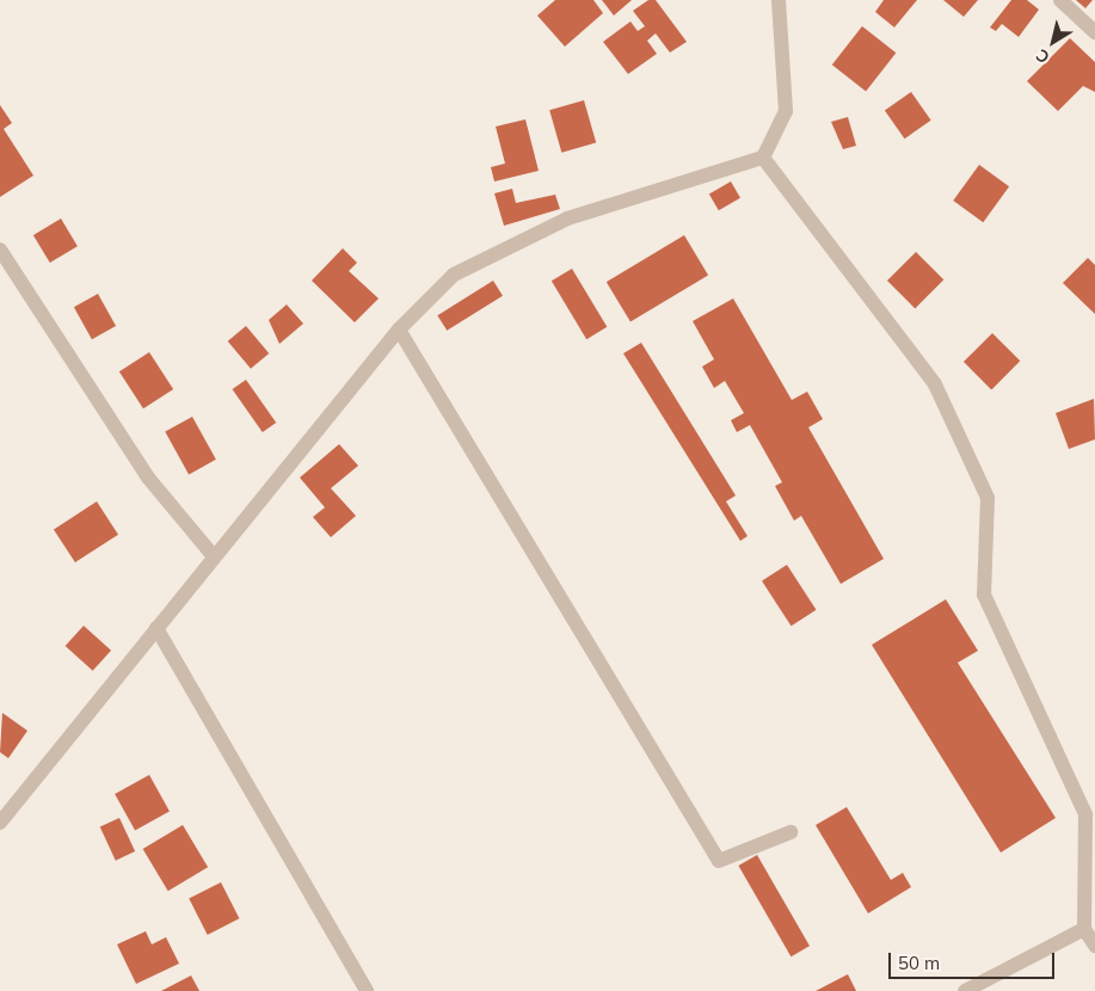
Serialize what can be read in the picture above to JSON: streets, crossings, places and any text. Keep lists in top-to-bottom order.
{
  "scale_bar": "50 m",
  "north": "bottom left"
}
